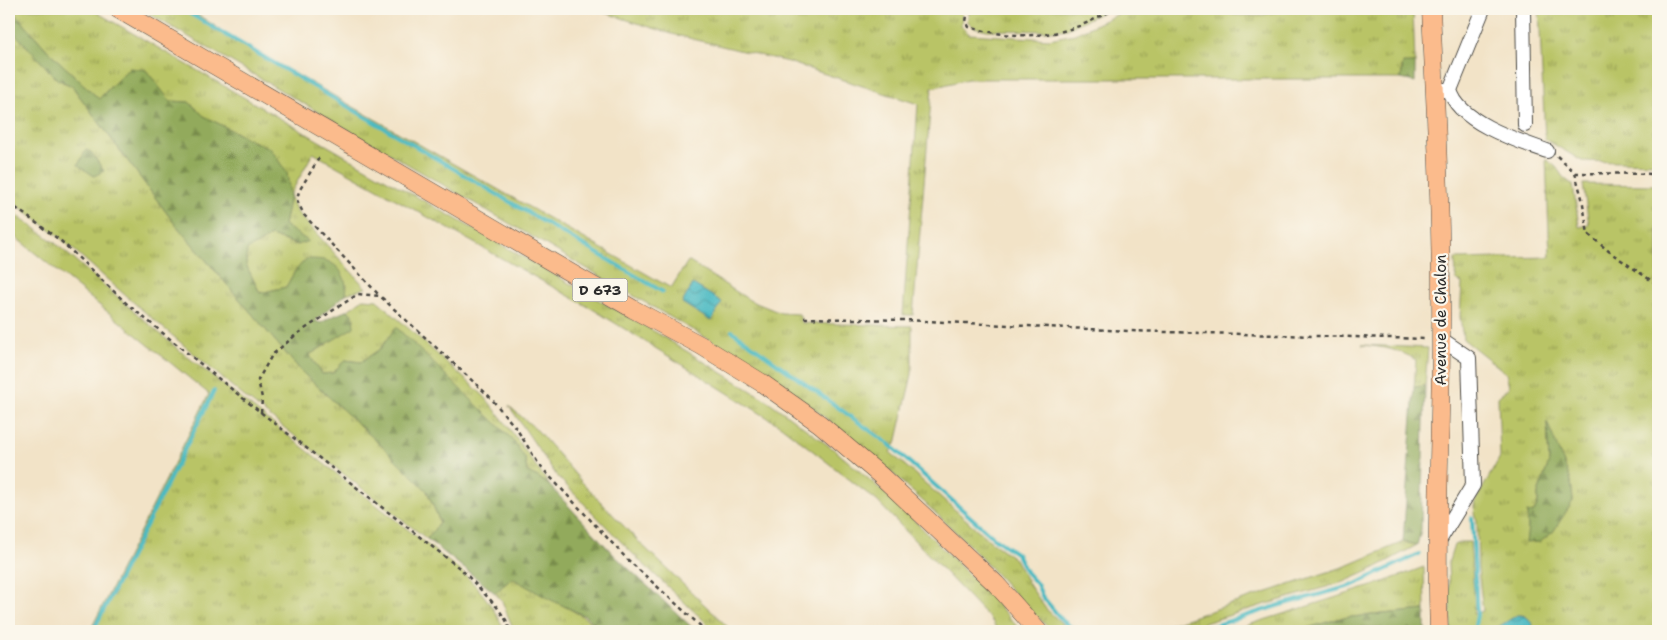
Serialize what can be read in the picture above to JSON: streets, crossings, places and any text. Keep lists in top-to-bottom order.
{
  "streets": {
    "main road": ["D 673", "Avenue de Chalon"]
  }
}
